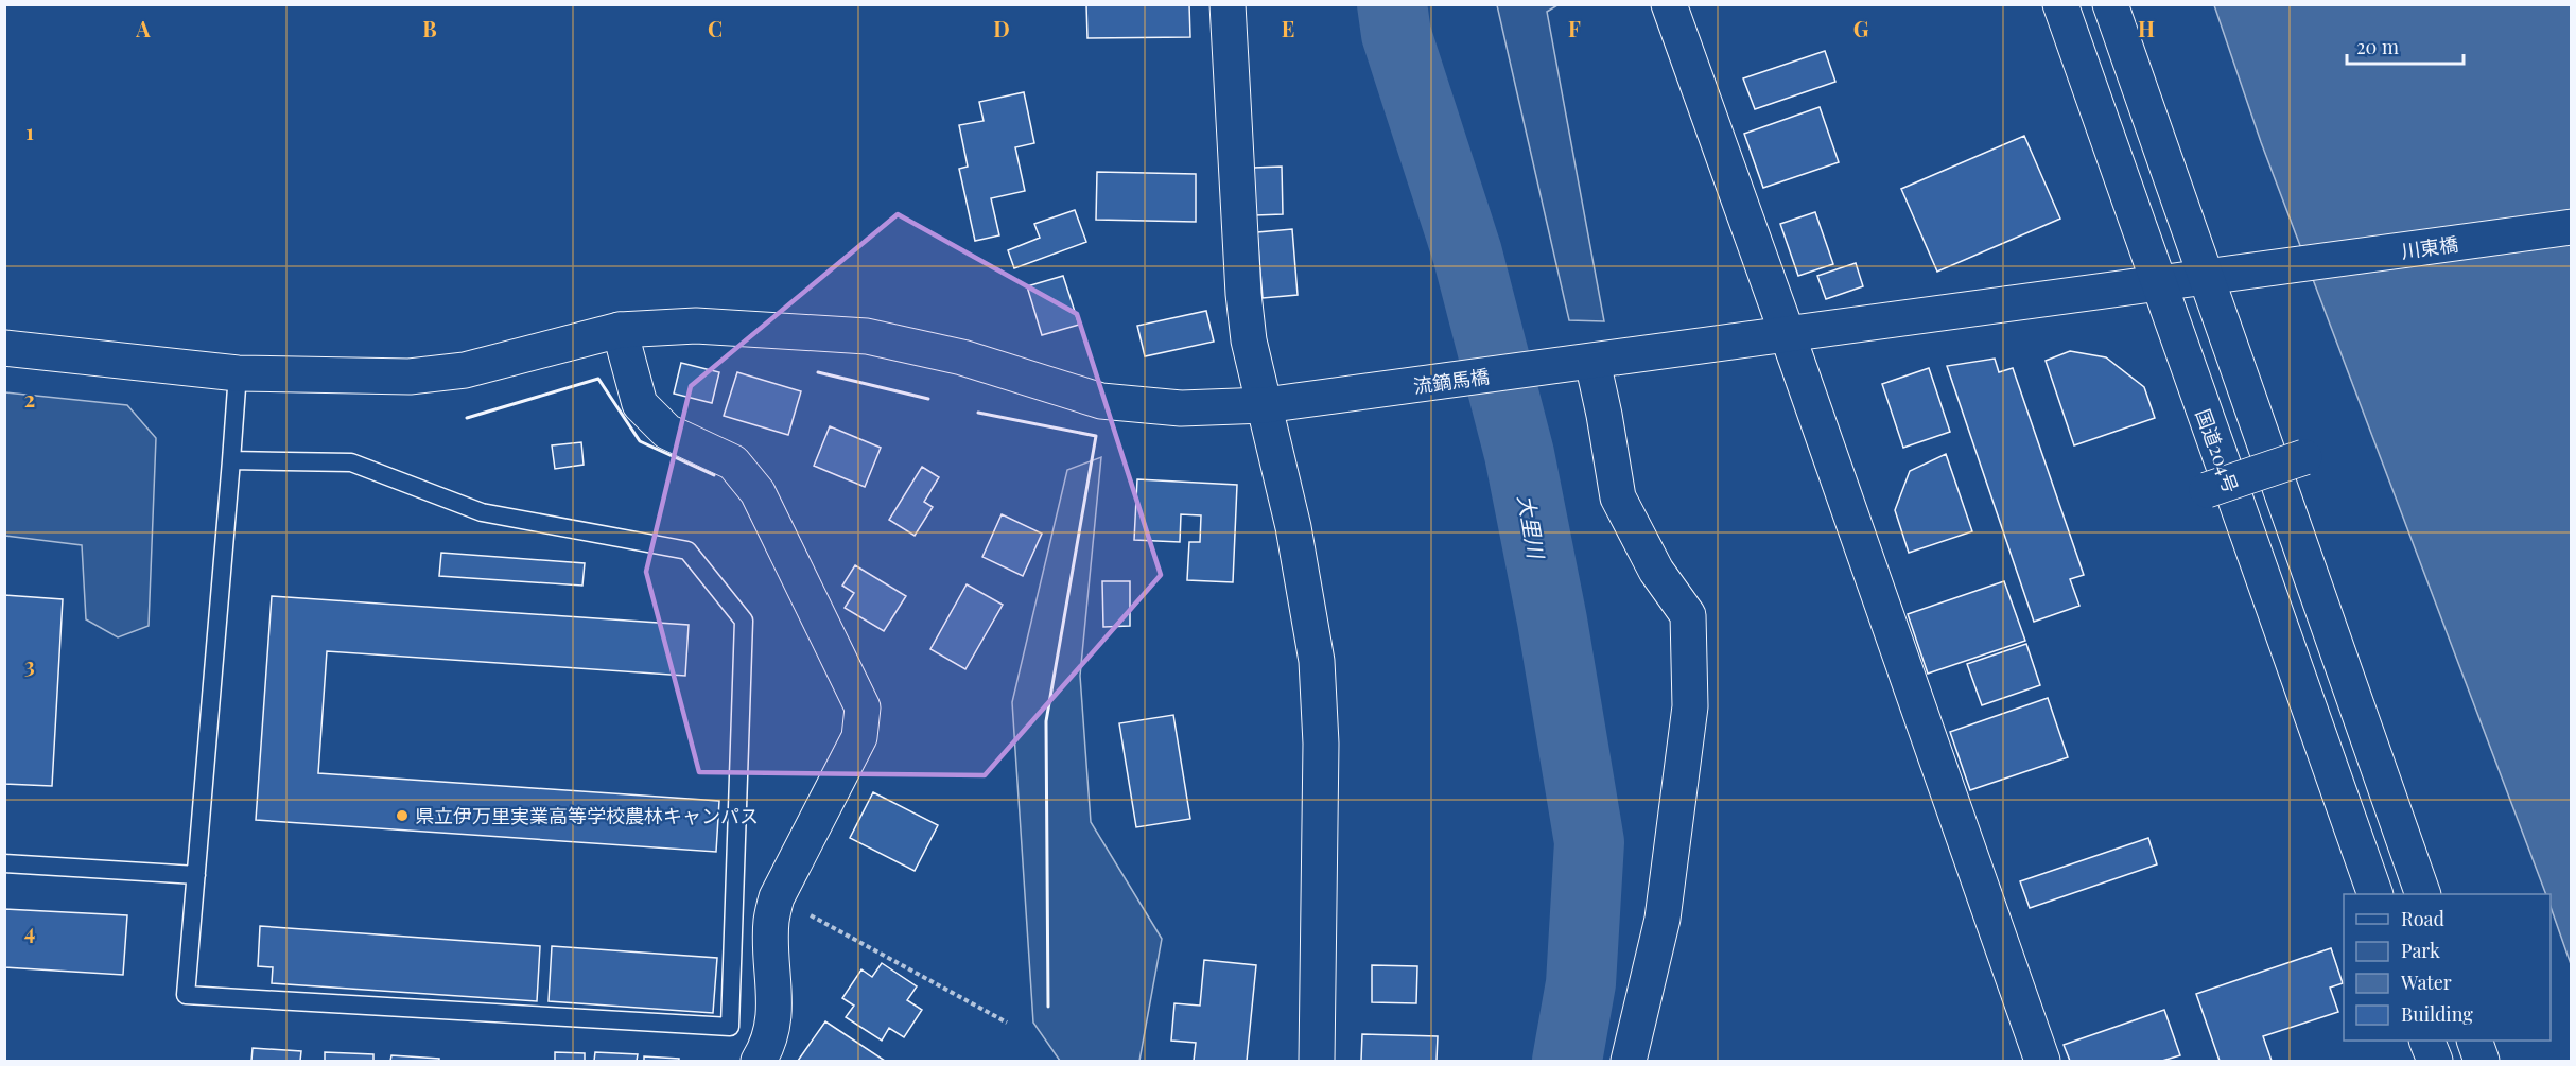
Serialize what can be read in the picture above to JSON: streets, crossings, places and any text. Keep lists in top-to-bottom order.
{
  "streets": {
    "main road": ["川東橋", "流鏑馬橋", "国道204号"]
  },
  "crossings": [
    ["川東橋", "流鏑馬橋"],
    ["川東橋", "国道204号"]
  ],
  "water": ["大里川"],
  "places": ["県立伊万里実業高等学校農林キャンパス"],
  "legend": [
    "Road",
    "Park",
    "Water",
    "Building"
  ],
  "scale_bar": "20 m",
  "grid": {
    "columns": [
      "A",
      "B",
      "C",
      "D",
      "E",
      "F",
      "G",
      "H"
    ],
    "rows": [
      "1",
      "2",
      "3",
      "4"
    ]
  }
}
